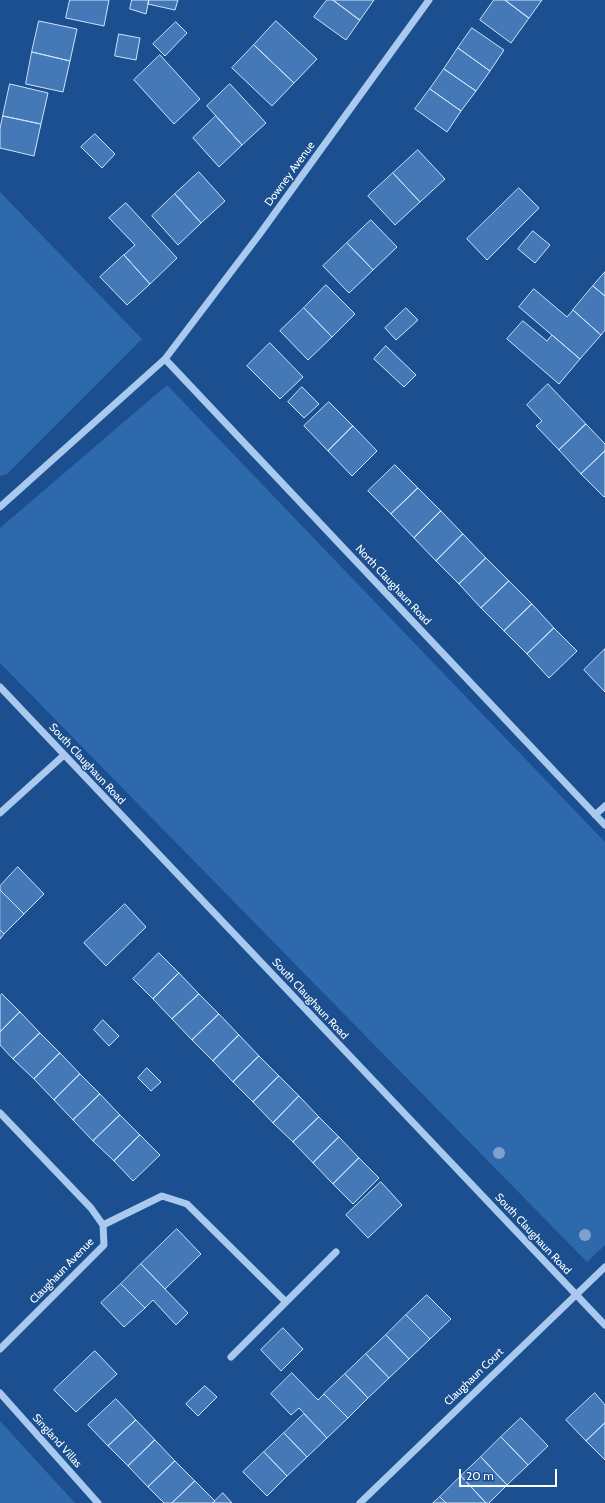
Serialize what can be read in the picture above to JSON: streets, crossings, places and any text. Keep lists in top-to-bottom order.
{
  "streets": {
    "street": [
      "Downey Avenue",
      "North Claughaun Road",
      "South Claughaun Road",
      "Claughaun Avenue",
      "Claughaun Court",
      "Singland Villas"
    ]
  },
  "crossings": [
    ["Downey Avenue", "North Claughaun Road"],
    ["South Claughaun Road", "Claughaun Court"]
  ],
  "scale_bar": "20 m"
}
